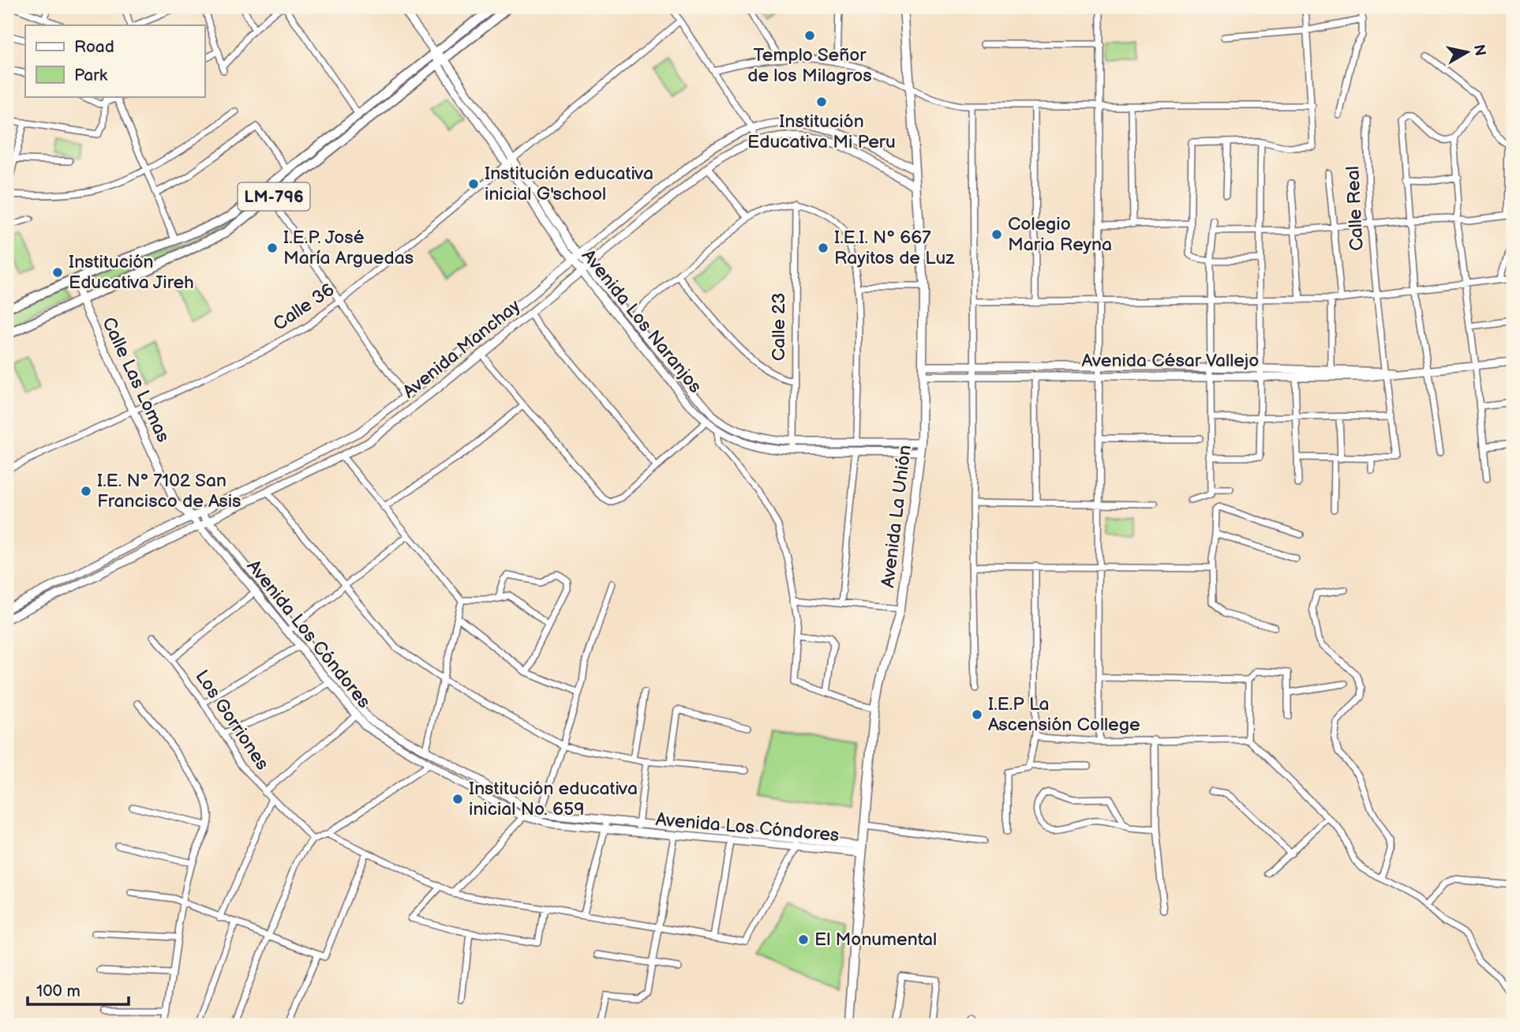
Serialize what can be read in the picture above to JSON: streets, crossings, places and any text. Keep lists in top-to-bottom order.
{
  "streets": {
    "main road": ["LM-796", "Avenida La Unión"],
    "street": [
      "Calle Real",
      "Calle 36",
      "Avenida Los Naranjos",
      "Calle 23",
      "Avenida Manchay",
      "Avenida César Vallejo",
      "Calle Las Lomas",
      "Avenida Los Cóndores",
      "Los Gorriones"
    ]
  },
  "crossings": [
    ["LM-796", "Avenida Los Naranjos"],
    ["LM-796", "Calle Las Lomas"],
    ["Calle Real", "Avenida César Vallejo"],
    ["Calle 36", "Avenida Los Naranjos"],
    ["Calle 36", "Calle Las Lomas"],
    ["Avenida Los Naranjos", "Calle 23"],
    ["Avenida Los Naranjos", "Avenida Manchay"],
    ["Avenida Los Naranjos", "Avenida La Unión"],
    ["Avenida Manchay", "Calle Las Lomas"],
    ["Avenida Manchay", "Avenida La Unión"],
    ["Avenida Manchay", "Avenida Los Cóndores"],
    ["Avenida César Vallejo", "Avenida La Unión"],
    ["Calle Las Lomas", "Avenida Los Cóndores"],
    ["Avenida La Unión", "Avenida Los Cóndores"]
  ],
  "places": [
    "Templo Señor de los Milagros",
    "Institución Educativa Mi Peru",
    "Institución educativa inicial G'school",
    "Colegio Maria Reyna",
    "I.E.P. José María Arguedas",
    "I.E.I. N° 667 Rayitos de Luz",
    "Institución Educativa Jireh",
    "I.E. N° 7102 San Francisco de Asis",
    "I.E.P La Ascensión College",
    "Institución educativa inicial No. 659",
    "El Monumental"
  ],
  "legend": ["Road", "Park"],
  "scale_bar": "100 m",
  "north": "right"
}
